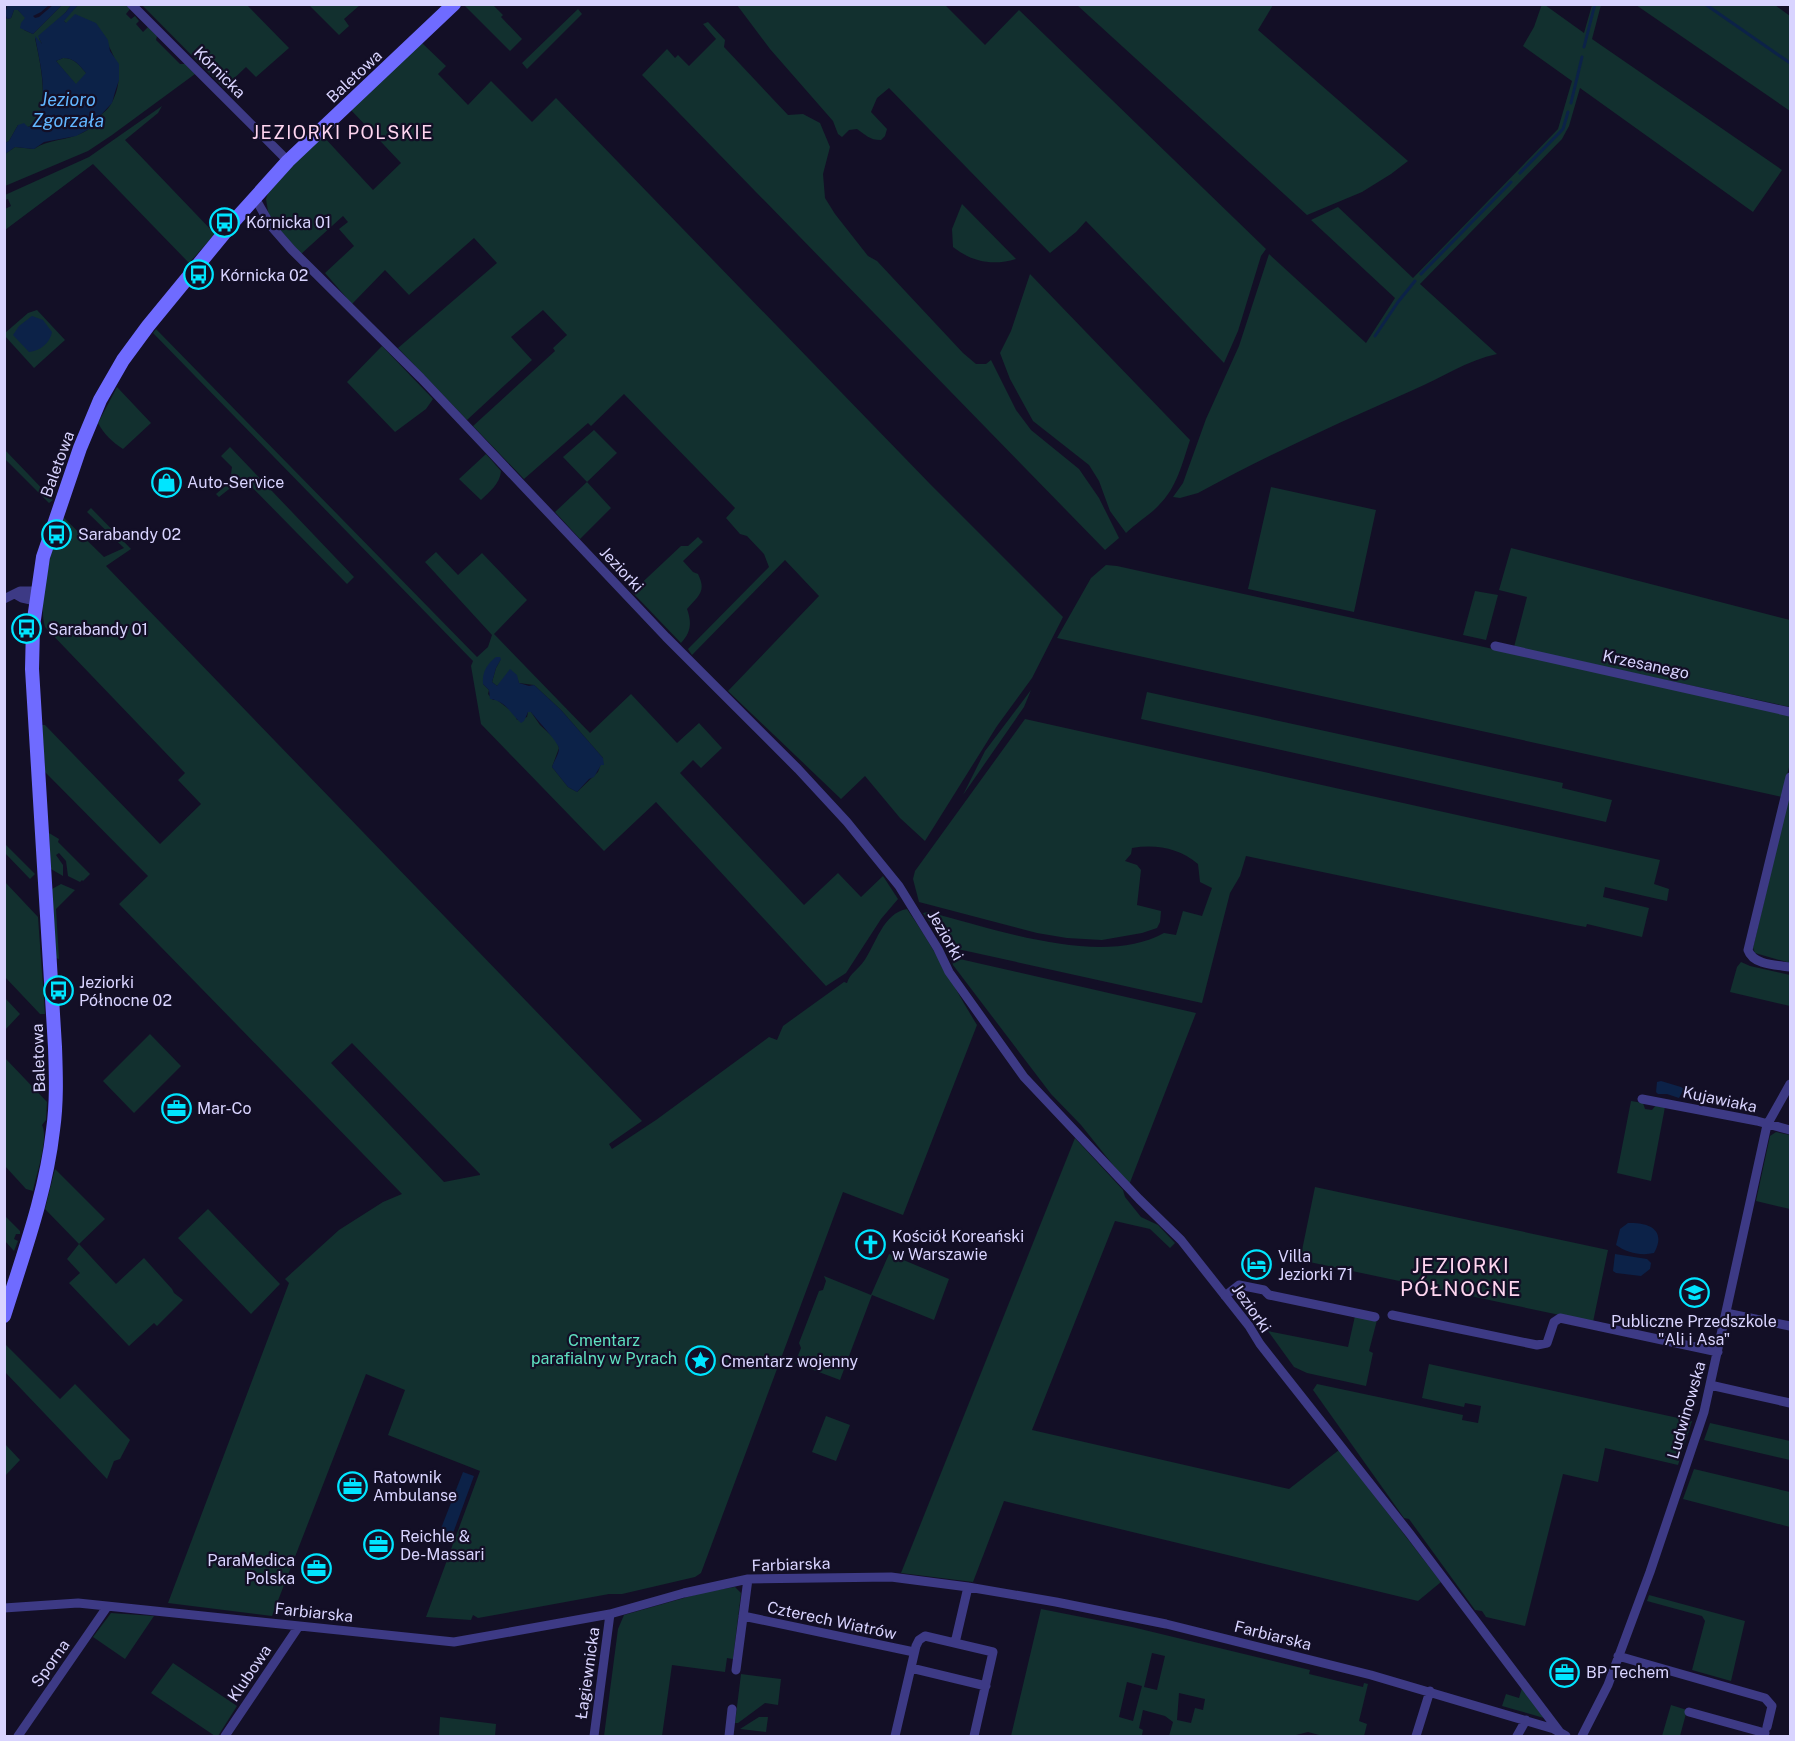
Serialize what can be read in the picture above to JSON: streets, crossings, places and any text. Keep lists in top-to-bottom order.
{
  "streets": {
    "street": [
      "Kórnicka",
      "Baletowa",
      "Jeziorki",
      "Krzesanego",
      "Kujawiaka",
      "Ludwinowska",
      "Farbiarska",
      "Czterech Wiatrów",
      "Sporna",
      "Klubowa",
      "Łagiewnicka"
    ]
  },
  "crossings": [
    ["Kórnicka", "Baletowa"],
    ["Baletowa", "Jeziorki"],
    ["Jeziorki", "Farbiarska"],
    ["Kujawiaka", "Ludwinowska"],
    ["Farbiarska", "Sporna"],
    ["Farbiarska", "Klubowa"],
    ["Farbiarska", "Łagiewnicka"]
  ],
  "districts": ["JEZIORKI POLSKIE", "JEZIORKI PÓŁNOCNE"],
  "water": ["Jezioro Zgorzała"],
  "parks": ["Cmentarz parafialny w Pyrach"],
  "places": {
    "bus stop": [
      "Kórnicka 01",
      "Kórnicka 02",
      "Sarabandy 02",
      "Sarabandy 01",
      "Jeziorki Północne 02"
    ],
    "shop": ["Auto-Service"],
    "office": [
      "Mar-Co",
      "Ratownik Ambulanse",
      "Reichle & De-Massari",
      "ParaMedica Polska",
      "BP Techem"
    ],
    "church": ["Kościół Koreański w Warszawie"],
    "hotel": ["Villa Jeziorki 71"],
    "school or university": ["Publiczne Przedszkole \"Ali i Asa\""],
    "place": ["Cmentarz wojenny"]
  }
}
